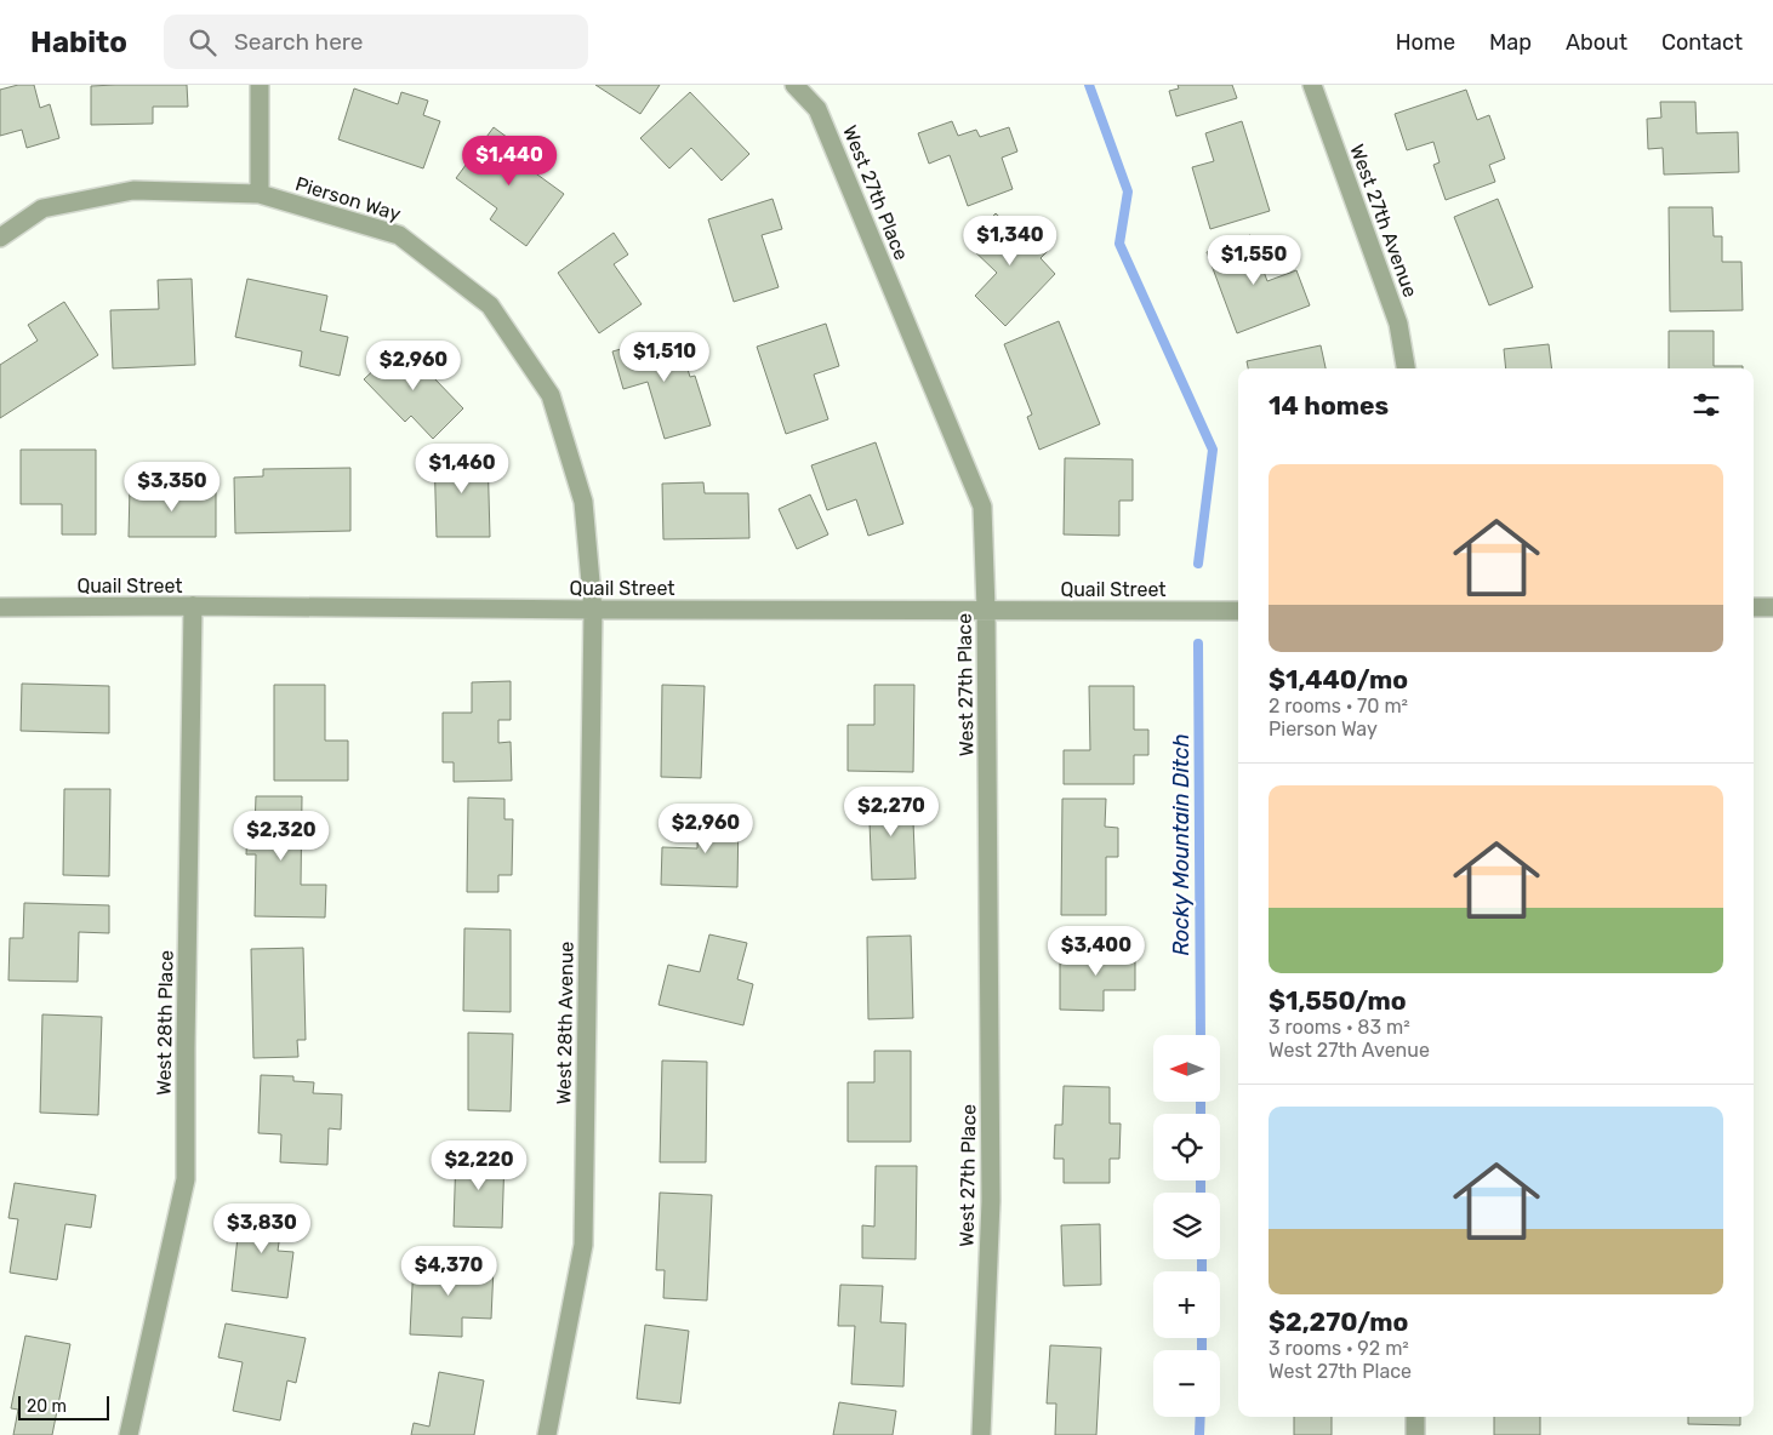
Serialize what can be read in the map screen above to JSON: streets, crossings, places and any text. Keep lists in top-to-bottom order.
{
  "streets": {
    "street": [
      "West 27th Place",
      "Pierson Way",
      "West 27th Avenue",
      "Quail Street",
      "West 28th Place",
      "West 28th Avenue"
    ]
  },
  "crossings": [
    ["West 27th Place", "Quail Street"],
    ["Pierson Way", "Quail Street"],
    ["Pierson Way", "West 28th Avenue"],
    ["Quail Street", "West 28th Place"],
    ["Quail Street", "West 28th Avenue"]
  ],
  "water": ["Rocky Mountain Ditch"],
  "scale_bar": "20 m",
  "north": "left",
  "page": {
    "header": "Habito",
    "search": "Search here",
    "nav": [
      "Home",
      "Map",
      "About",
      "Contact"
    ],
    "price": [
      "$1,440",
      "$1,340",
      "$1,550",
      "$1,510",
      "$2,960",
      "$1,460",
      "$3,350",
      "$2,270",
      "$2,960",
      "$2,320",
      "$3,400",
      "$2,220",
      "$3,830",
      "$4,370"
    ],
    "heading": "14 homes",
    "list": [
      {
        "name": "$1,440/mo",
        "note": "2 rooms · 70 m² · Pierson Way"
      },
      {
        "name": "$1,550/mo",
        "note": "3 rooms · 83 m² · West 27th Avenue"
      },
      {
        "name": "$2,270/mo",
        "note": "3 rooms · 92 m² · West 27th Place"
      }
    ],
    "map_buttons": ["+", "−"],
    "scale": "20 m"
  }
}
